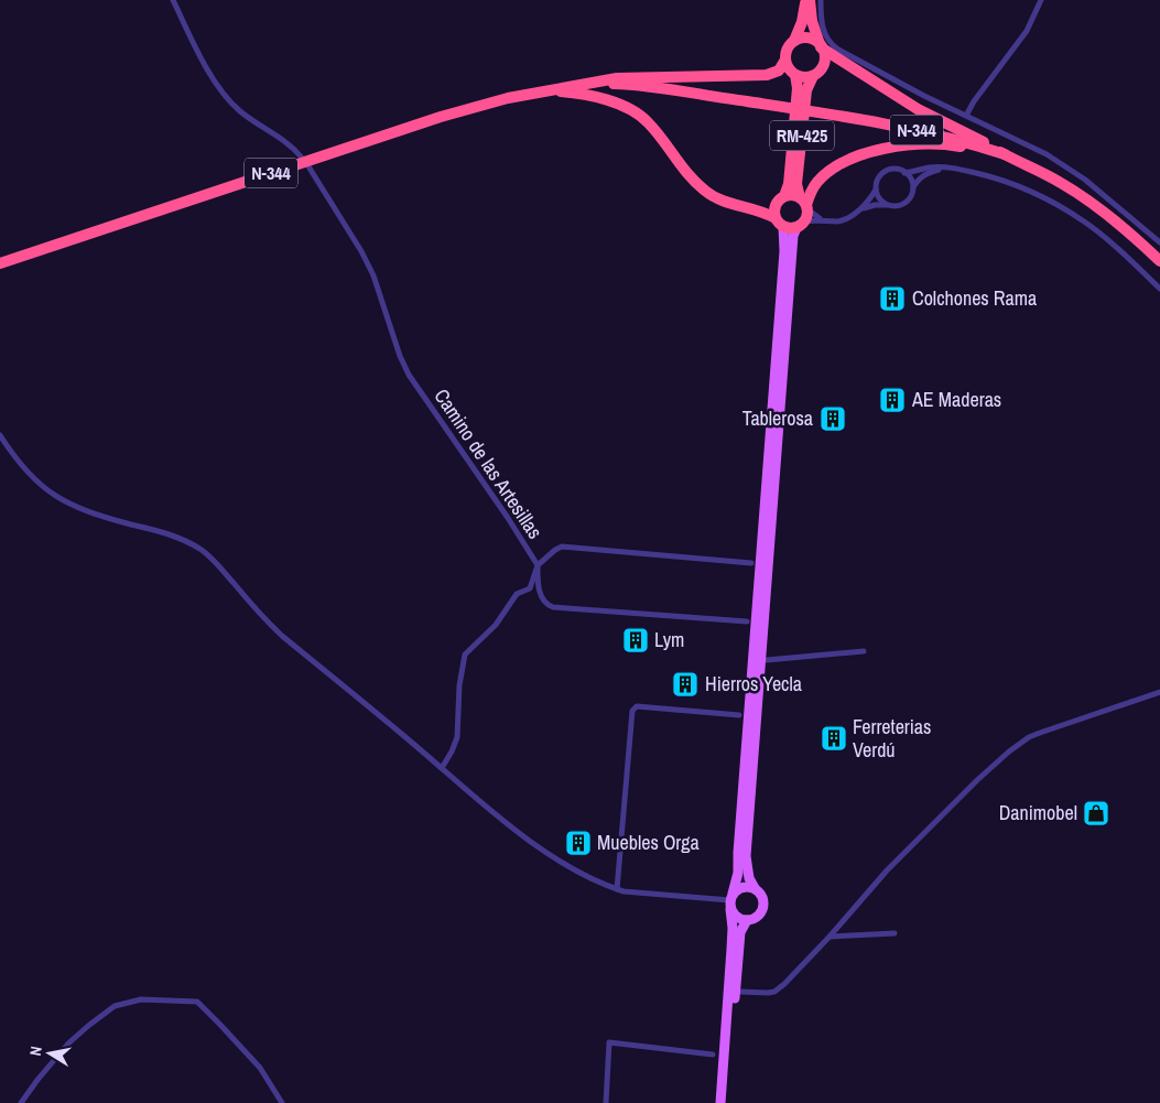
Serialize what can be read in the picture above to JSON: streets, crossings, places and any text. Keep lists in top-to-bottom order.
{
  "streets": {
    "highway": ["N-344", "RM-425"],
    "street": ["Camino de las Artesillas"]
  },
  "places": {
    "building": [
      "Colchones Rama",
      "AE Maderas",
      "Tablerosa",
      "Lym",
      "Hierros Yecla",
      "Ferreterias Verdú",
      "Muebles Orga"
    ],
    "shop": ["Danimobel"]
  },
  "north": "left"
}
